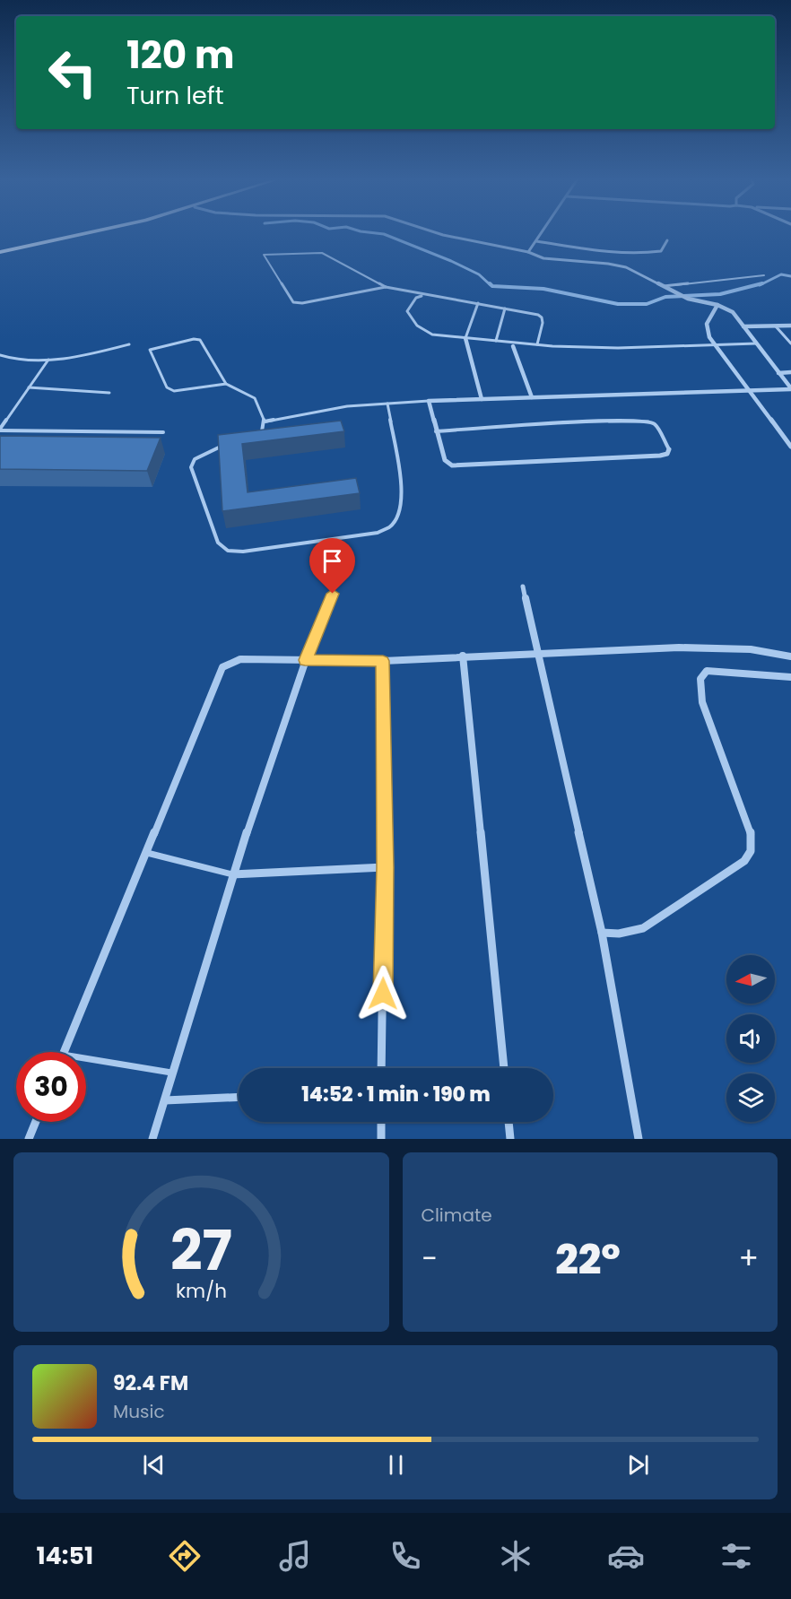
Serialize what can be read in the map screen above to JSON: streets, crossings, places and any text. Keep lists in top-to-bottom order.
{
  "north": "left",
  "page": {
    "turn": ["120 m", "Turn left"],
    "limit": "30",
    "trip": "14:52 · 1 min · 190 m",
    "tile": "Climate",
    "heat": ["−", "22°", "+"],
    "song": ["92.4 FM", "Music"],
    "tabs": "14:51",
    "gauge": ["27", "km/h"]
  }
}
